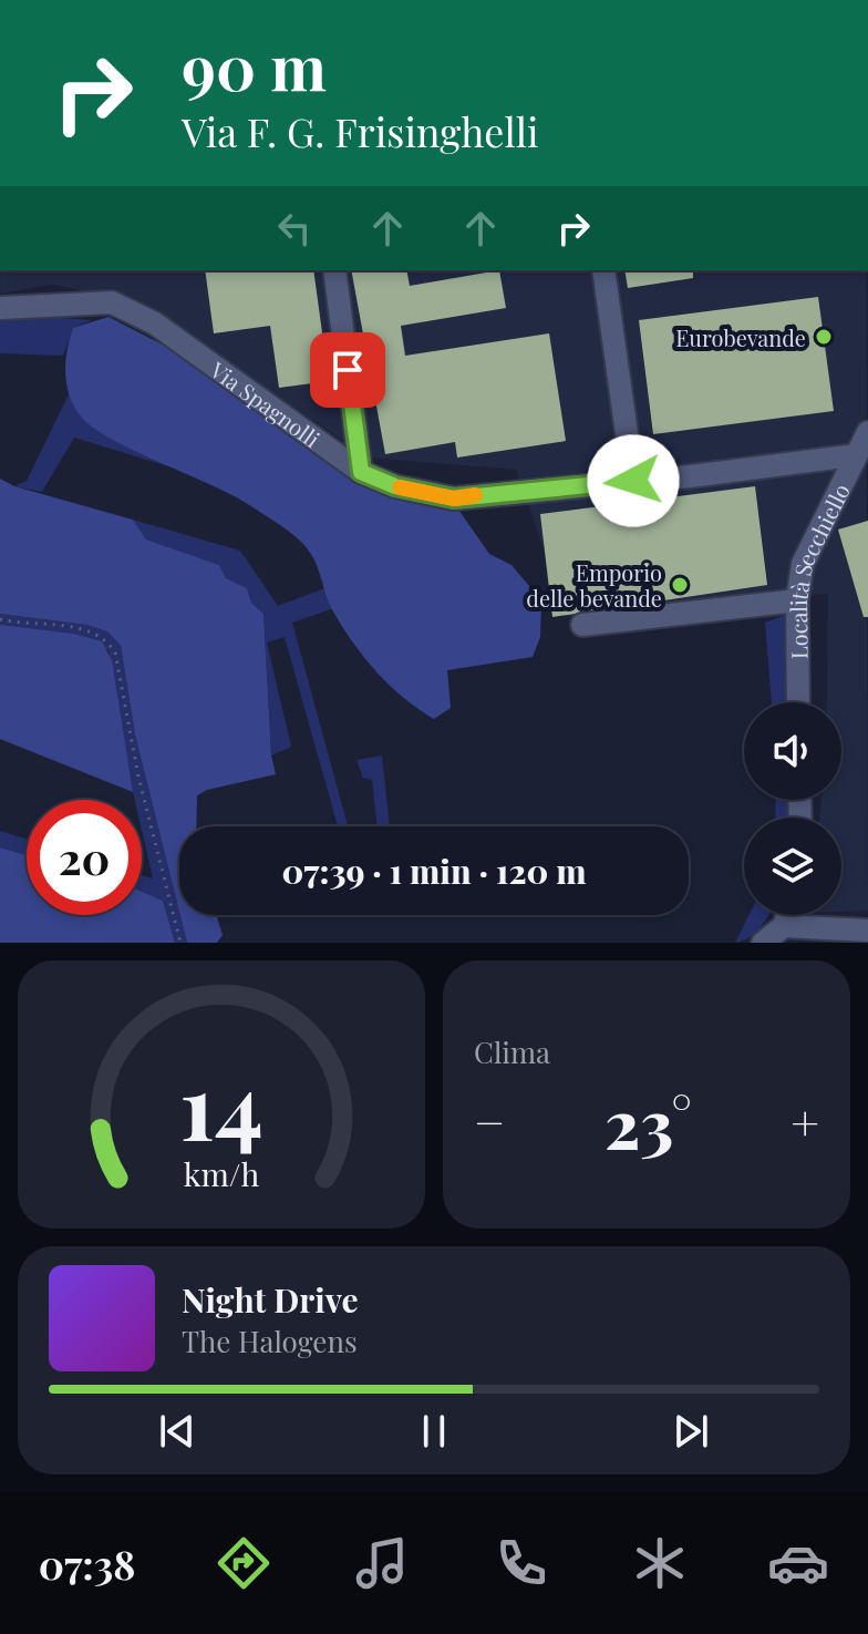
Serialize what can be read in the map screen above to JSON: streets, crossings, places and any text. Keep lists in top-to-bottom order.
{
  "streets": {
    "street": ["Via Spagnolli", "Località Secchiello"]
  },
  "crossings": [
    ["Via Spagnolli", "Località Secchiello"]
  ],
  "places": ["Eurobevande", "Emporio delle bevande"],
  "page": {
    "turn": ["90 m", "Via F. G. Frisinghelli"],
    "limit": "20",
    "trip": "07:39 · 1 min · 120 m",
    "tile": "Clima",
    "heat": ["−", "23°", "+"],
    "song": ["Night Drive", "The Halogens"],
    "tabs": "07:38",
    "gauge": ["14", "km/h"]
  }
}
